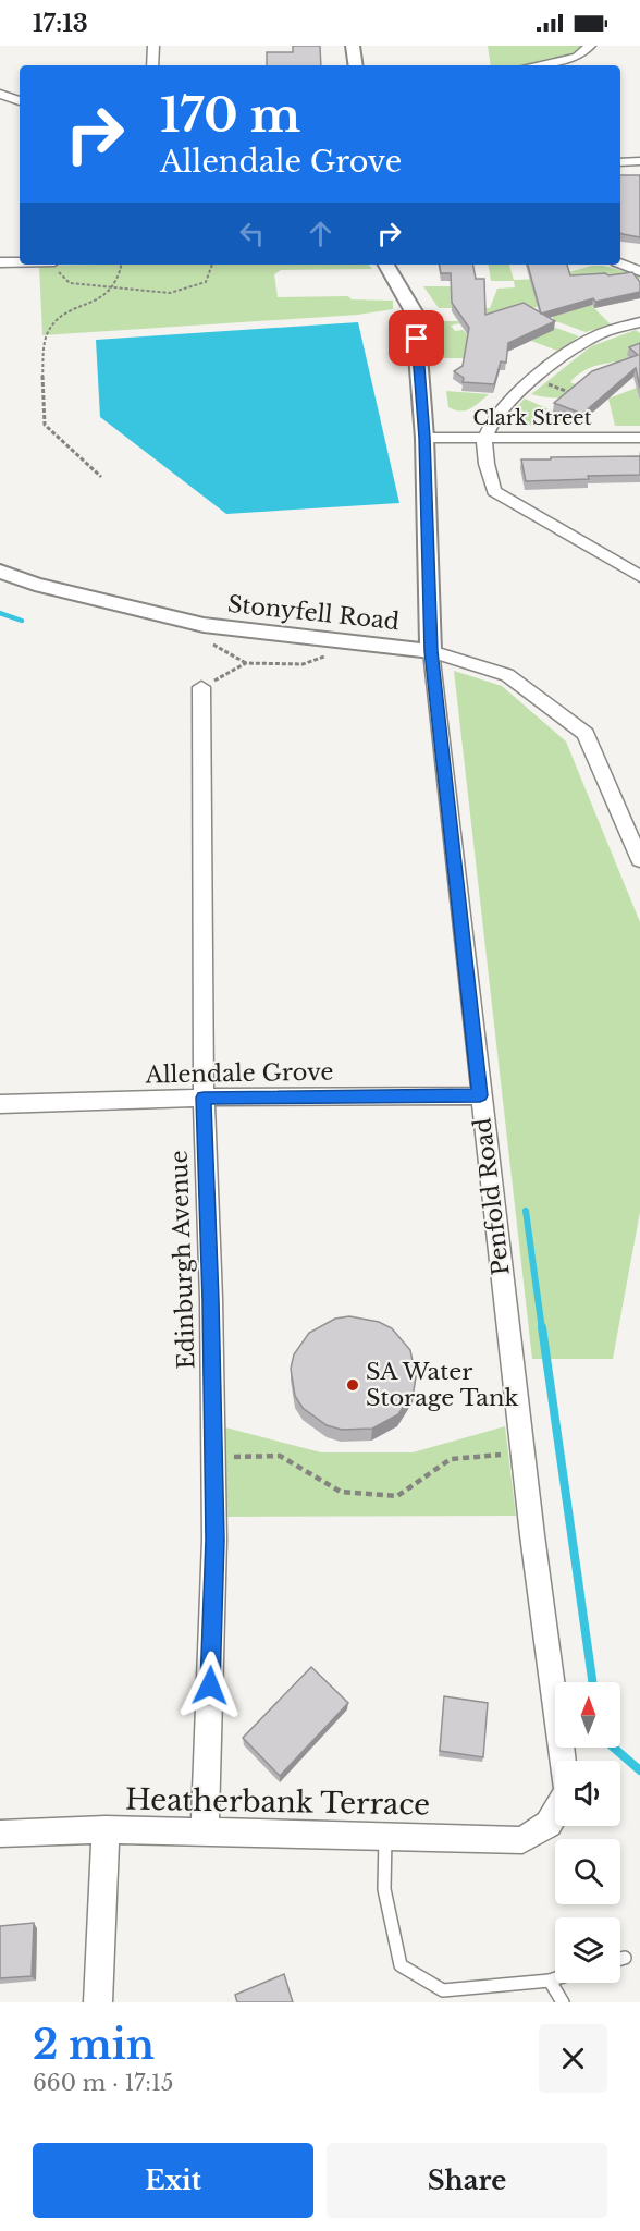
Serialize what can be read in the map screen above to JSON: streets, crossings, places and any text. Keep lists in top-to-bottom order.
{
  "streets": {
    "street": [
      "Clark Street",
      "Stonyfell Road",
      "Allendale Grove",
      "Penfold Road",
      "Edinburgh Avenue",
      "Heatherbank Terrace"
    ]
  },
  "crossings": [
    ["Clark Street", "Penfold Road"],
    ["Stonyfell Road", "Penfold Road"],
    ["Allendale Grove", "Penfold Road"],
    ["Allendale Grove", "Edinburgh Avenue"],
    ["Edinburgh Avenue", "Heatherbank Terrace"]
  ],
  "places": ["SA Water Storage Tank"],
  "north": "top",
  "page": {
    "status": "17:13",
    "turn": ["170 m", "Allendale Grove"],
    "heading": ["2 min", "660 m · 17:15"],
    "buttons": ["Exit", "Share"]
  }
}
